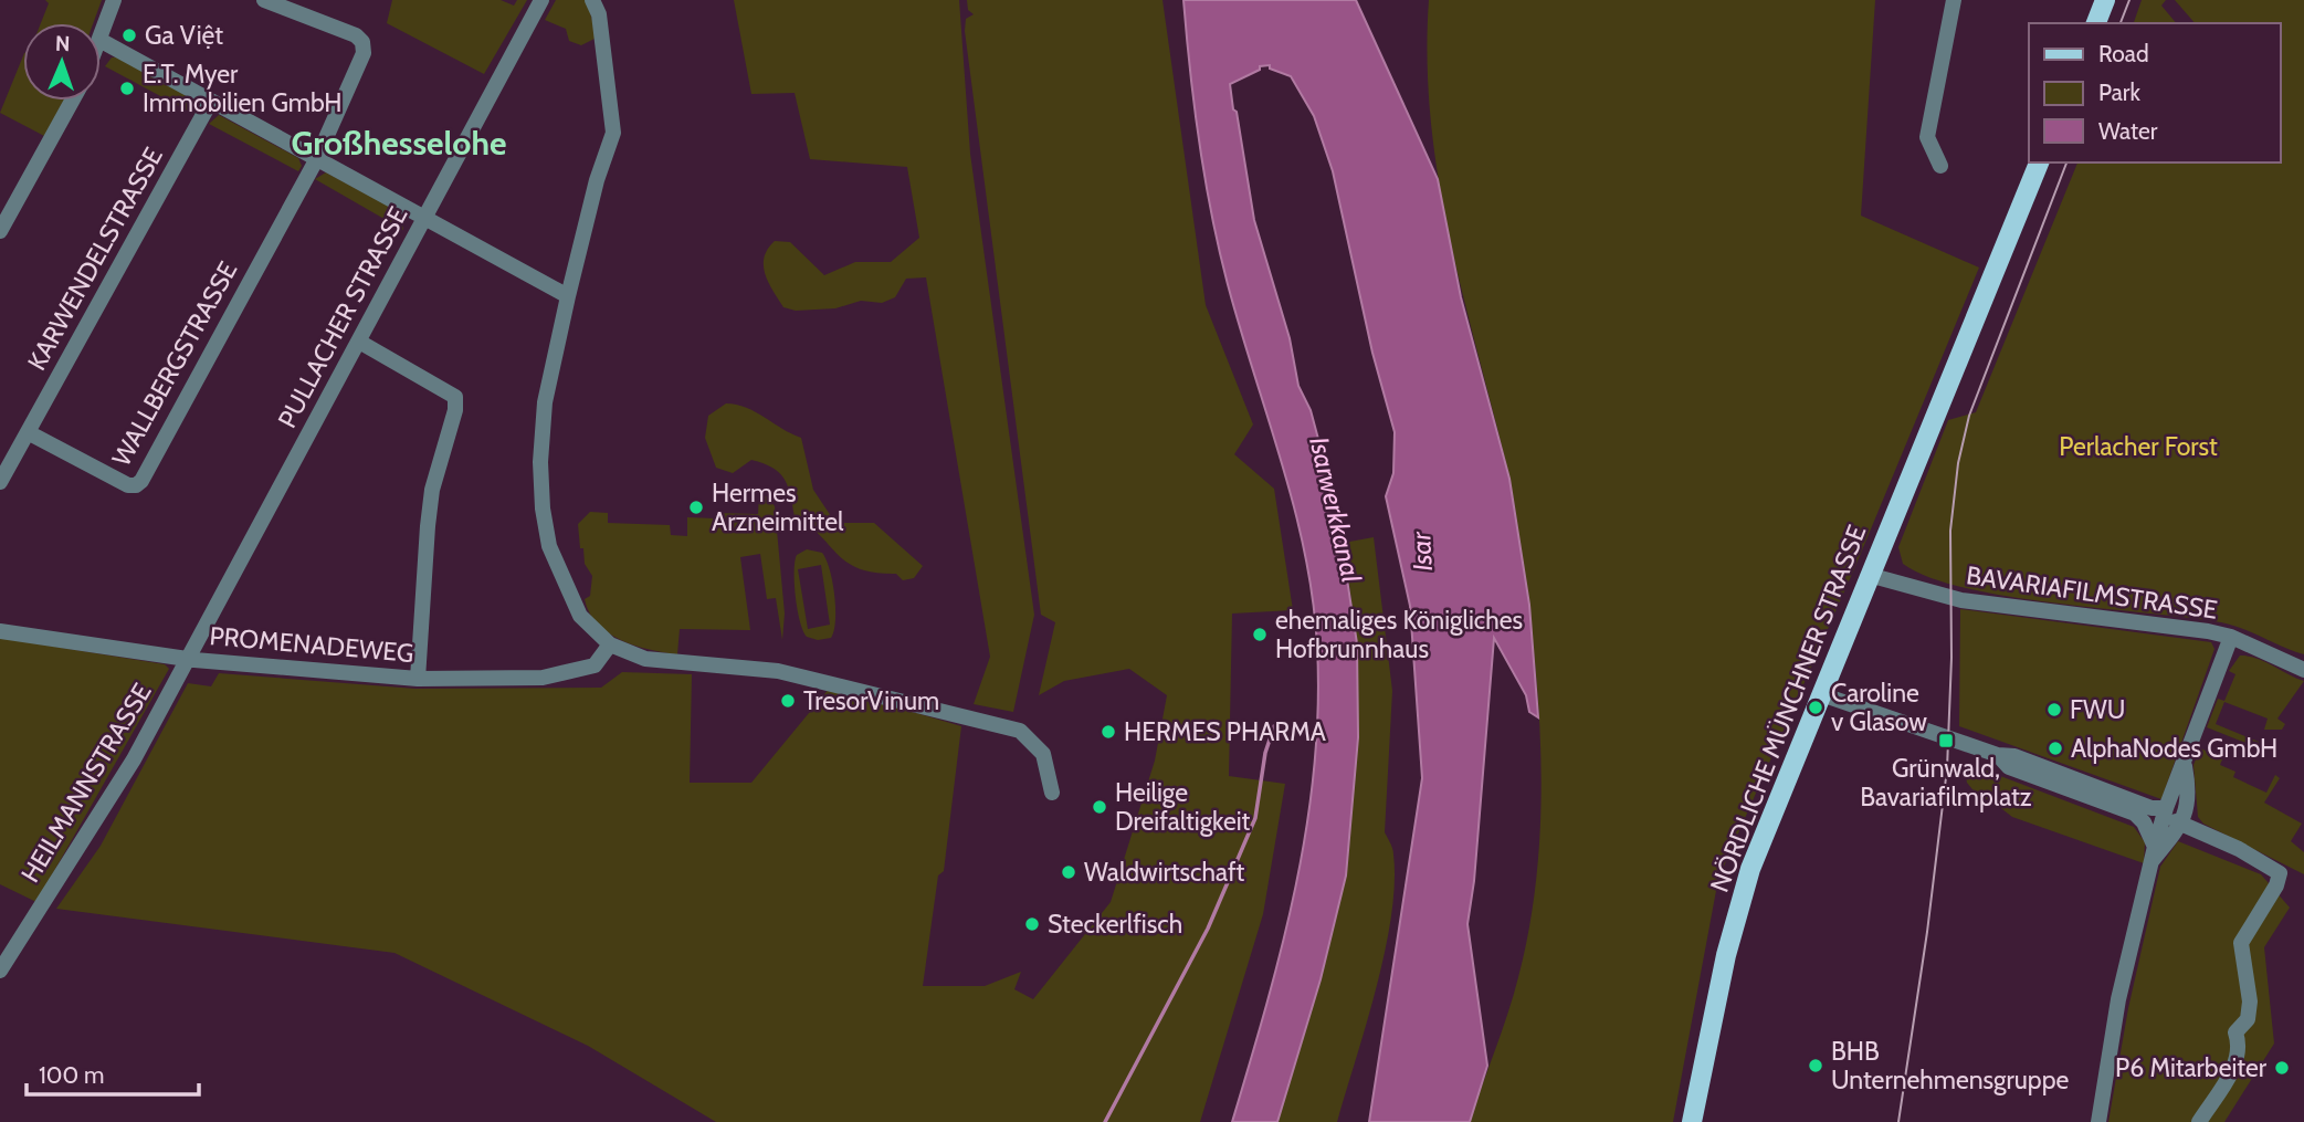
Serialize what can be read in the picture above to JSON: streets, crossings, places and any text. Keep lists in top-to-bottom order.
{
  "streets": {
    "main road": ["NÖRDLICHE MÜNCHNER STRASSE"],
    "street": [
      "KARWENDELSTRASSE",
      "PULLACHER STRASSE",
      "WALLBERGSTRASSE",
      "BAVARIAFILMSTRASSE",
      "PROMENADEWEG",
      "HEILMANNSTRASSE"
    ]
  },
  "crossings": [
    ["KARWENDELSTRASSE", "WALLBERGSTRASSE"],
    ["PULLACHER STRASSE", "PROMENADEWEG"],
    ["PULLACHER STRASSE", "HEILMANNSTRASSE"],
    ["BAVARIAFILMSTRASSE", "NÖRDLICHE MÜNCHNER STRASSE"],
    ["PROMENADEWEG", "HEILMANNSTRASSE"]
  ],
  "districts": ["Großhesselohe"],
  "water": ["Isarwerkkanal", "Isar"],
  "parks": ["Perlacher Forst"],
  "places": {
    "other": [
      "Ga Việt",
      "E.T. Myer Immobilien GmbH",
      "Hermes Arzneimittel",
      "ehemaliges Königliches Hofbrunnhaus",
      "TresorVinum",
      "Caroline v Glasow",
      "FWU",
      "HERMES PHARMA",
      "AlphaNodes GmbH",
      "Heilige Dreifaltigkeit",
      "Waldwirtschaft",
      "Steckerlfisch",
      "BHB Unternehmensgruppe",
      "P6 Mitarbeiter"
    ],
    "transit": ["Grünwald, Bavariafilmplatz"]
  },
  "legend": ["Road", "Park", "Water"],
  "scale_bar": "100 m",
  "north": "top"
}
